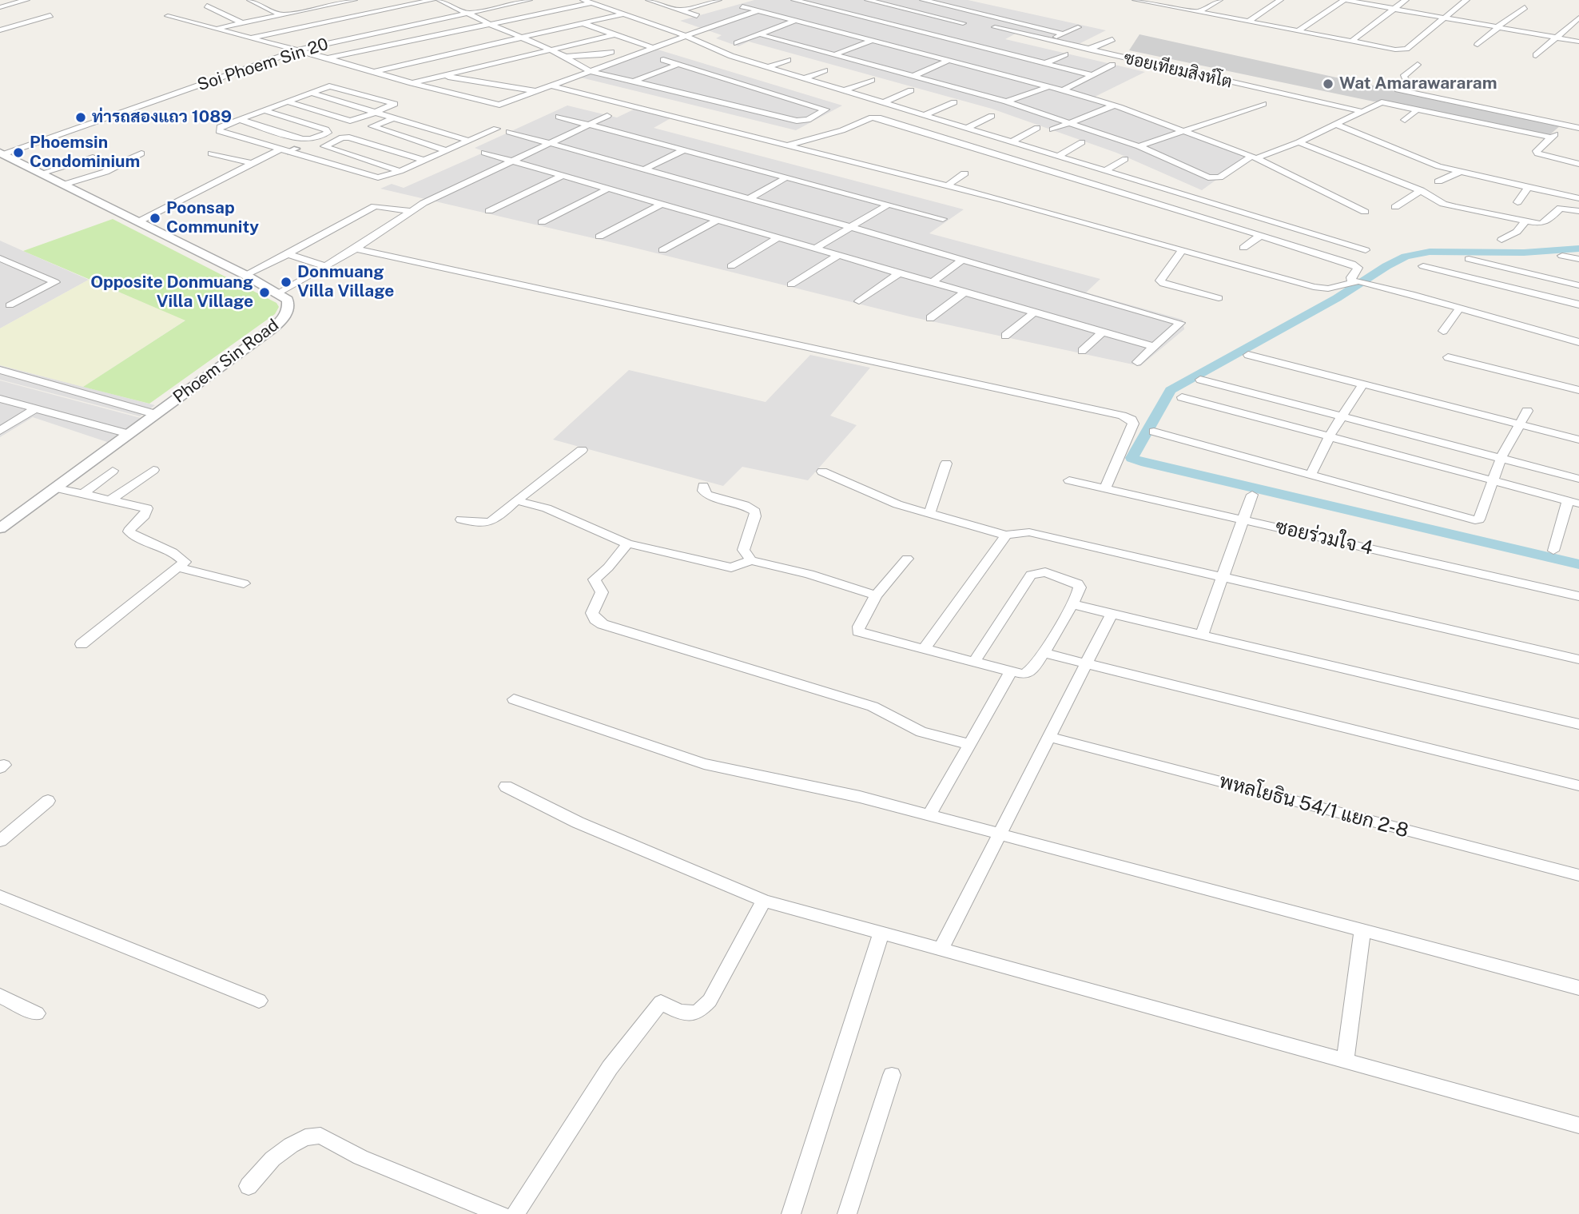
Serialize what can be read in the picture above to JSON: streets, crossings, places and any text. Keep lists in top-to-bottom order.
{
  "streets": {
    "street": [
      "Soi Phoem Sin 20",
      "ซอยเทียมสิงห์โต",
      "Phoem Sin Road",
      "ซอยร่วมใจ 4",
      "พหลโยธิน 54/1 แยก 2-8"
    ]
  },
  "crossings": [
    ["Soi Phoem Sin 20", "Phoem Sin Road"]
  ],
  "places": [
    "Wat Amarawararam",
    "ท่ารถสองแถว 1089",
    "Phoemsin Condominium",
    "Poonsap Community",
    "Donmuang Villa Village",
    "Opposite Donmuang Villa Village"
  ]
}
